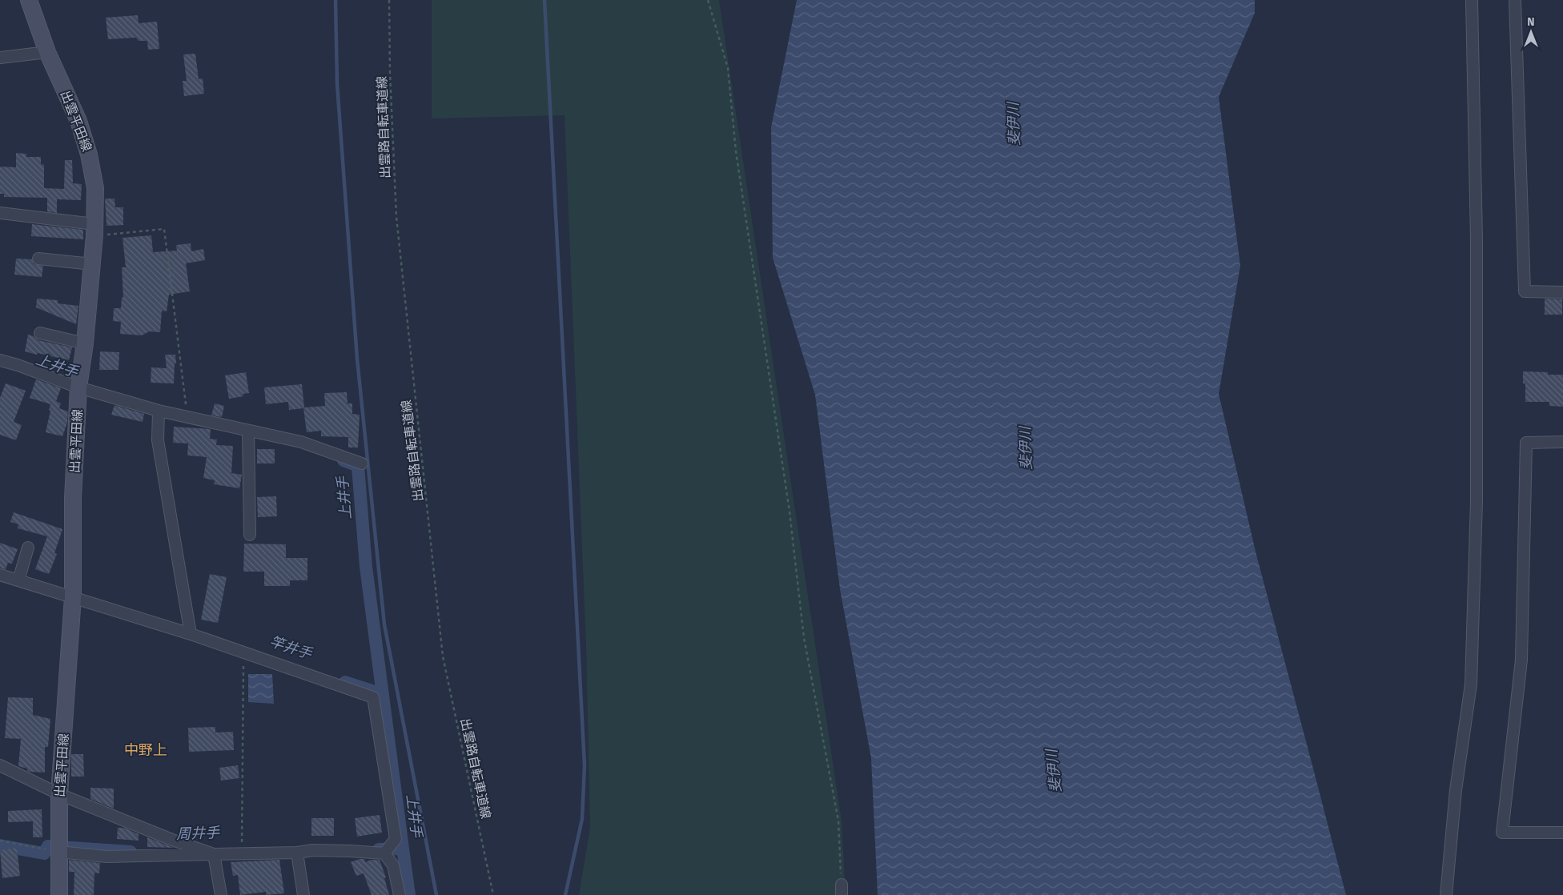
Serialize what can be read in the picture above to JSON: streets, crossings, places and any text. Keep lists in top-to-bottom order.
{
  "streets": {
    "main road": ["出雲平田線"],
    "path": ["出雲路自転車道線"]
  },
  "districts": ["中野上"],
  "water": [
    "斐伊川",
    "上井手",
    "竿井手",
    "周井手"
  ],
  "north": "top"
}
